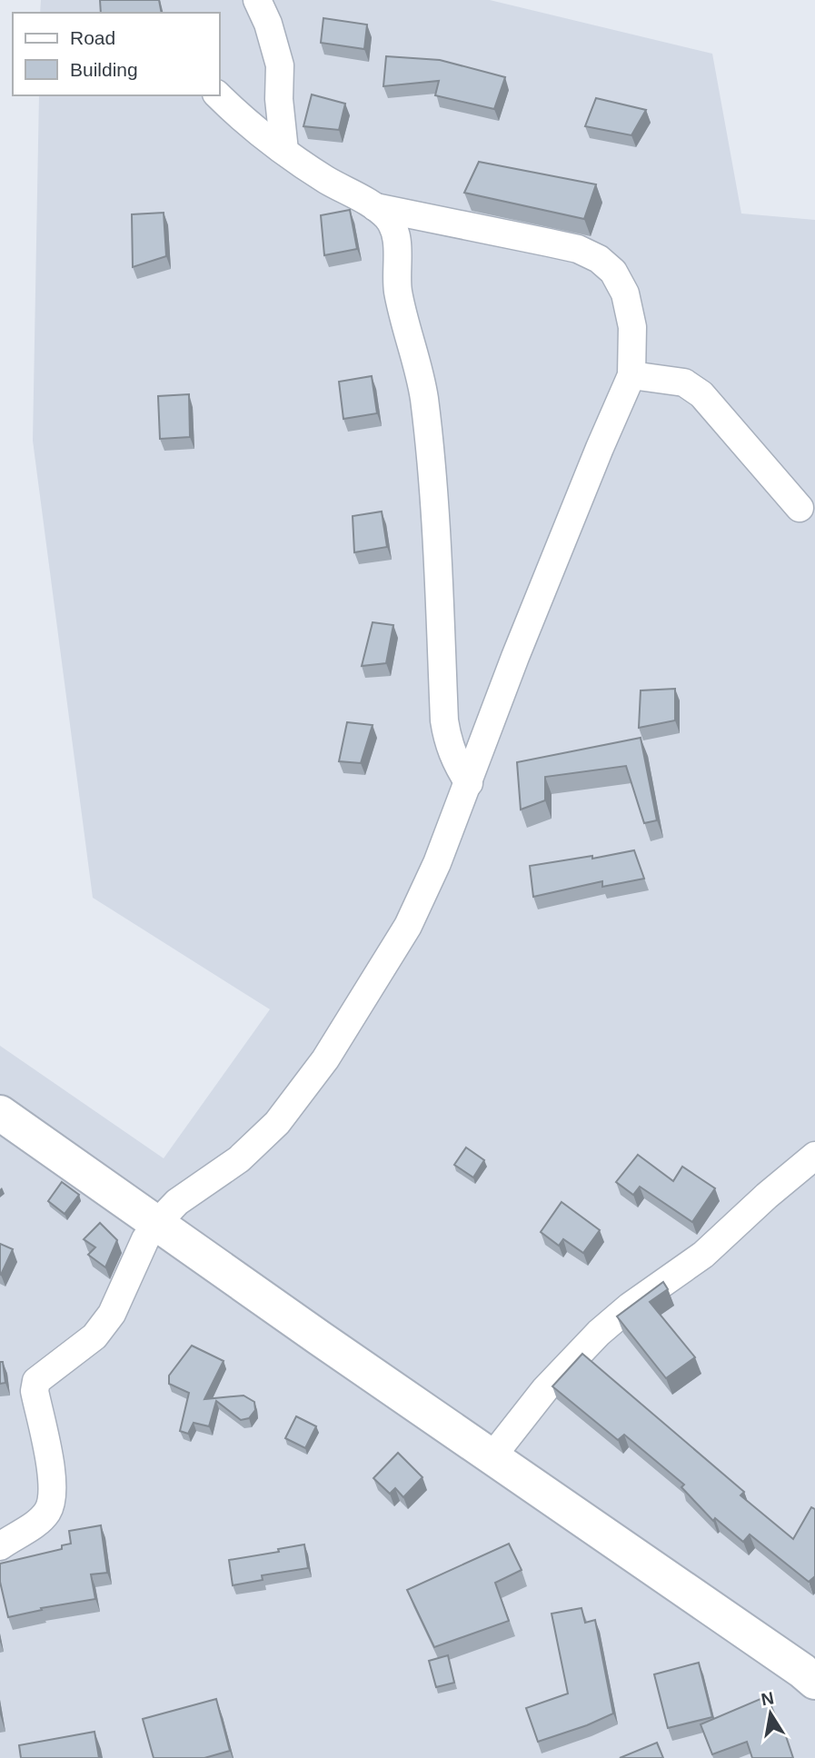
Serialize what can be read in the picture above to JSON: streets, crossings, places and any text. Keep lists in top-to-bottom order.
{
  "legend": ["Road", "Building"],
  "north": "top"
}
